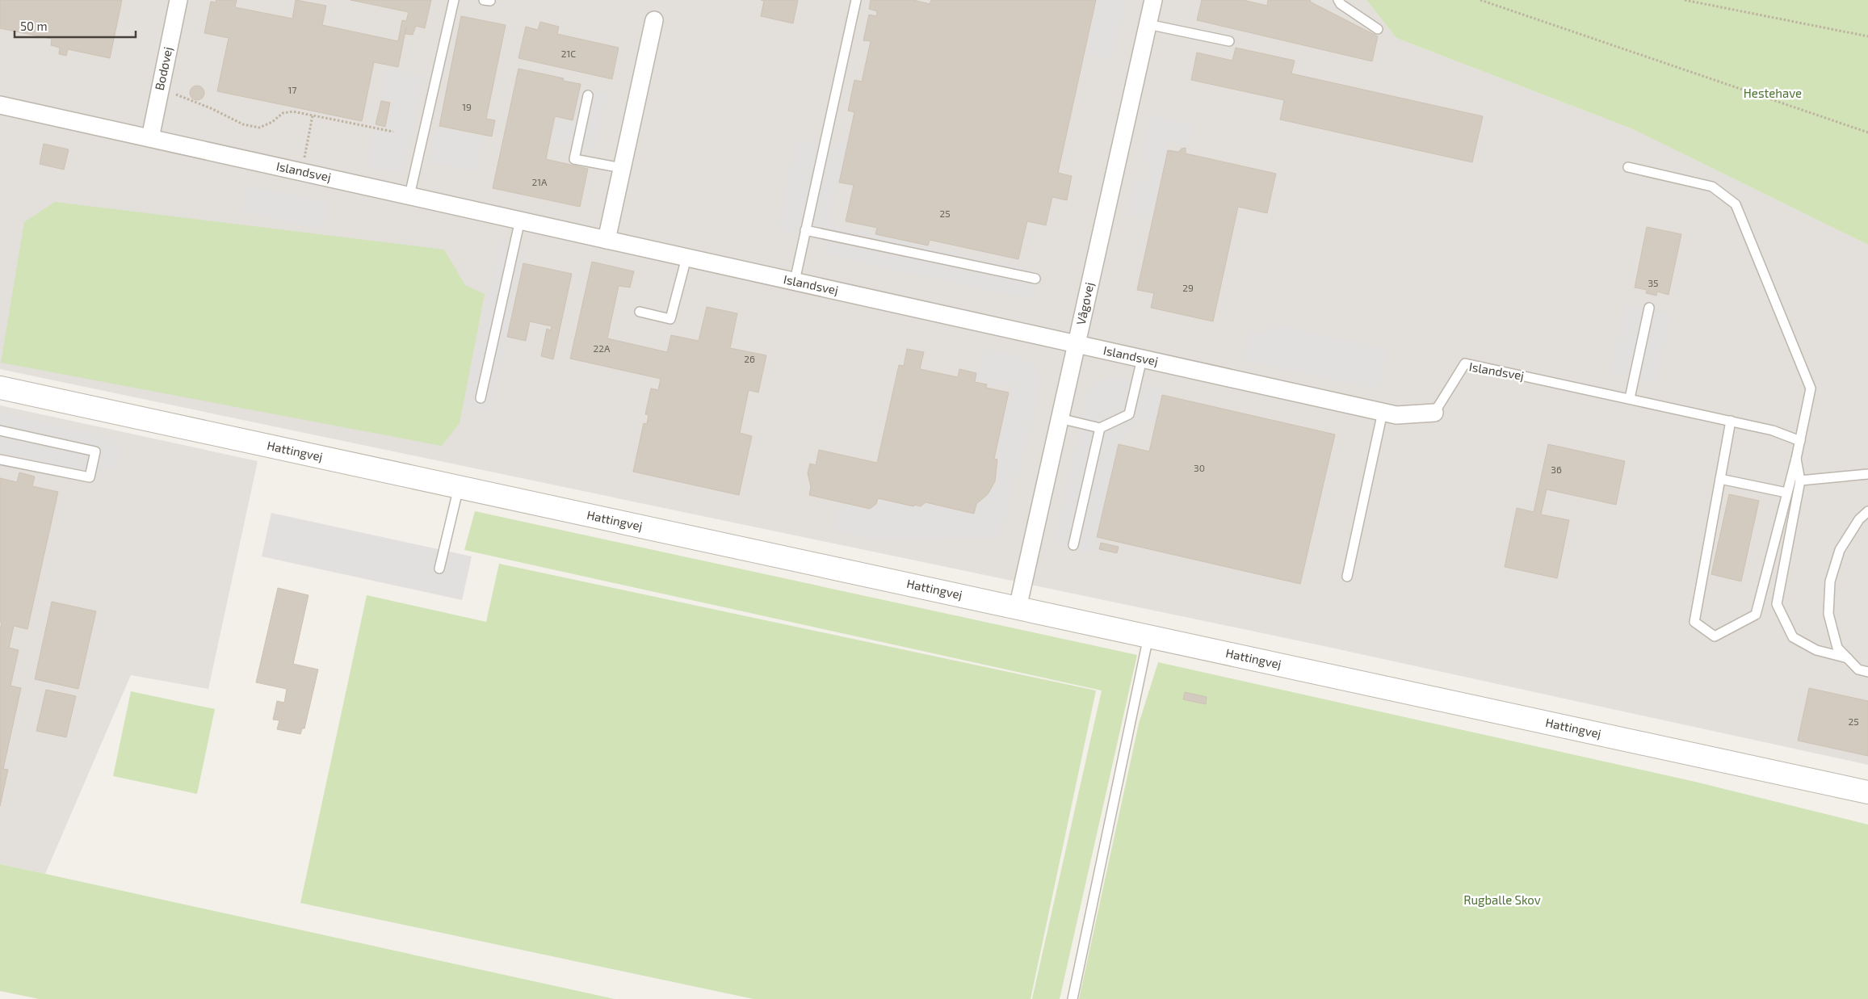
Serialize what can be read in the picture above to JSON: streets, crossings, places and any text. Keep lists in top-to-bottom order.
{
  "streets": {
    "street": [
      "Bodøvej",
      "Islandsvej",
      "Vågøvej",
      "Hattingvej"
    ]
  },
  "crossings": [
    ["Bodøvej", "Islandsvej"],
    ["Islandsvej", "Vågøvej"],
    ["Vågøvej", "Hattingvej"]
  ],
  "parks": ["Hestehave", "Rugballe Skov"],
  "house_numbers": [
    "21C",
    "17",
    "19",
    "21A",
    "25",
    "35",
    "29",
    "22A",
    "26",
    "30",
    "36",
    "25"
  ],
  "scale_bar": "50 m"
}
